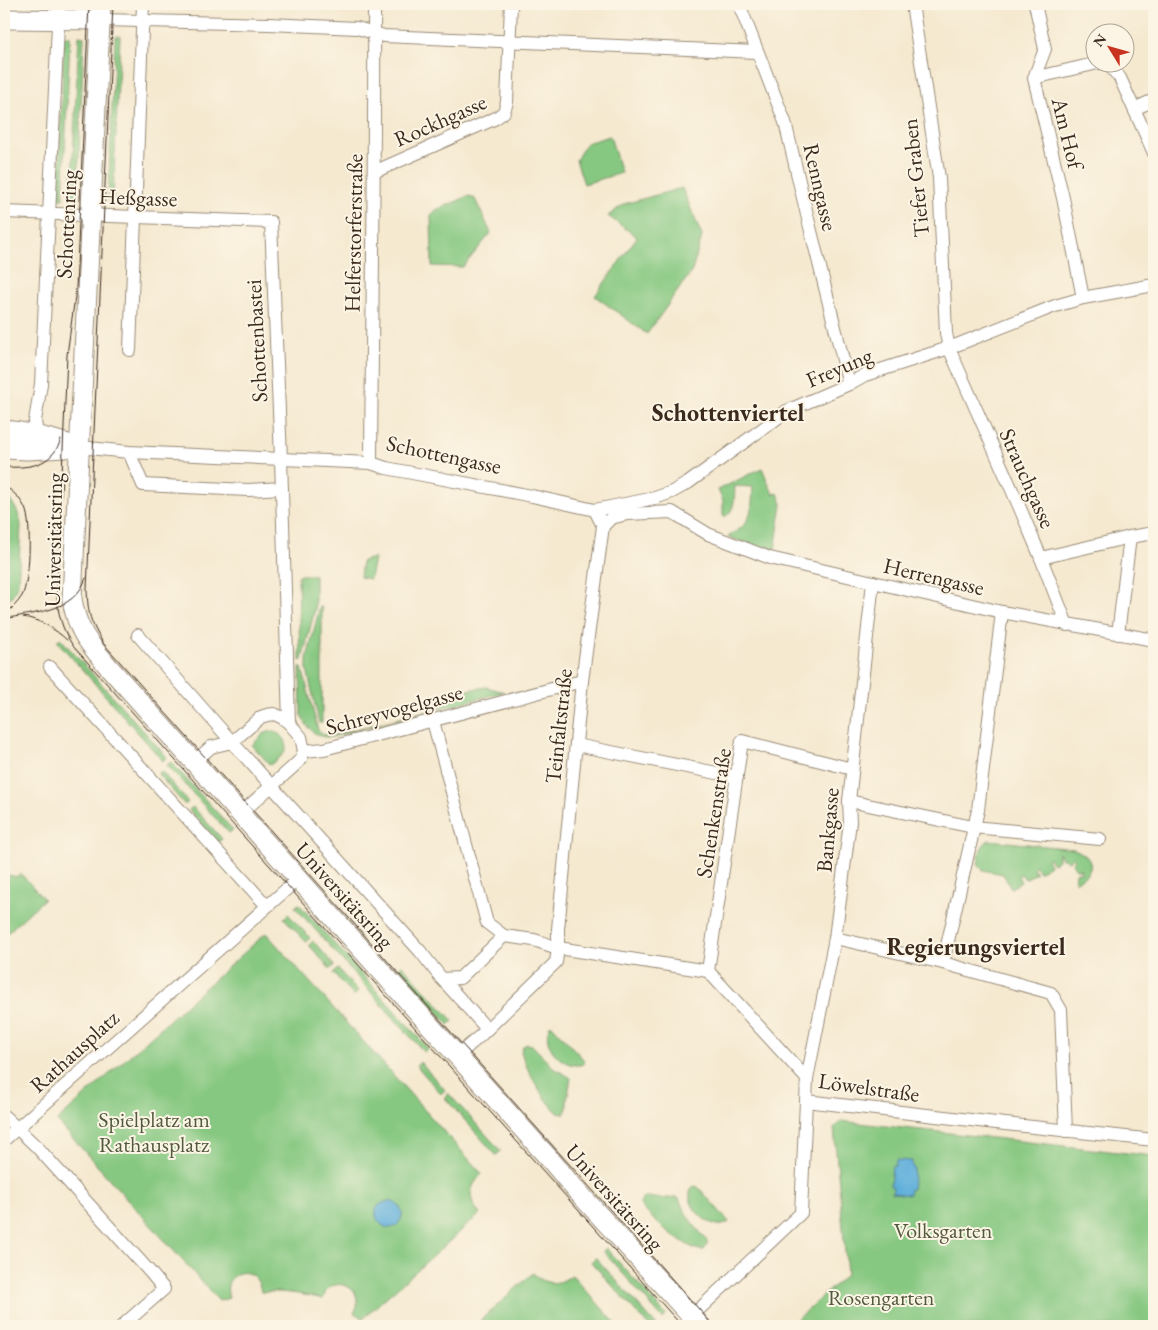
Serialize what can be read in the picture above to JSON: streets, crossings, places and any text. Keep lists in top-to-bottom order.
{
  "streets": {
    "main road": ["Schottenring", "Schottengasse", "Universitätsring"],
    "street": [
      "Rockhgasse",
      "Am Hof",
      "Tiefer Graben",
      "Renngasse",
      "Heßgasse",
      "Helferstorferstraße",
      "Schottenbastei",
      "Freyung",
      "Strauchgasse",
      "Herrengasse",
      "Schreyvogelgasse",
      "Teinfaltstraße",
      "Schenkenstraße",
      "Bankgasse",
      "Rathausplatz",
      "Löwelstraße"
    ]
  },
  "crossings": [
    ["Rockhgasse", "Helferstorferstraße"],
    ["Am Hof", "Freyung"],
    ["Tiefer Graben", "Freyung"],
    ["Tiefer Graben", "Strauchgasse"],
    ["Renngasse", "Freyung"],
    ["Heßgasse", "Schottenring"],
    ["Heßgasse", "Schottenbastei"],
    ["Schottenring", "Schottengasse"],
    ["Schottenring", "Universitätsring"],
    ["Helferstorferstraße", "Schottengasse"],
    ["Schottenbastei", "Schottengasse"],
    ["Freyung", "Schottengasse"],
    ["Freyung", "Strauchgasse"],
    ["Schottengasse", "Universitätsring"],
    ["Strauchgasse", "Herrengasse"],
    ["Universitätsring", "Schreyvogelgasse"],
    ["Universitätsring", "Rathausplatz"],
    ["Herrengasse", "Bankgasse"],
    ["Schreyvogelgasse", "Teinfaltstraße"],
    ["Schenkenstraße", "Bankgasse"],
    ["Schenkenstraße", "Löwelstraße"],
    ["Bankgasse", "Löwelstraße"]
  ],
  "districts": ["Schottenviertel", "Regierungsviertel"],
  "parks": ["Spielplatz am Rathausplatz", "Volksgarten", "Rosengarten"],
  "north": "top left"
}
